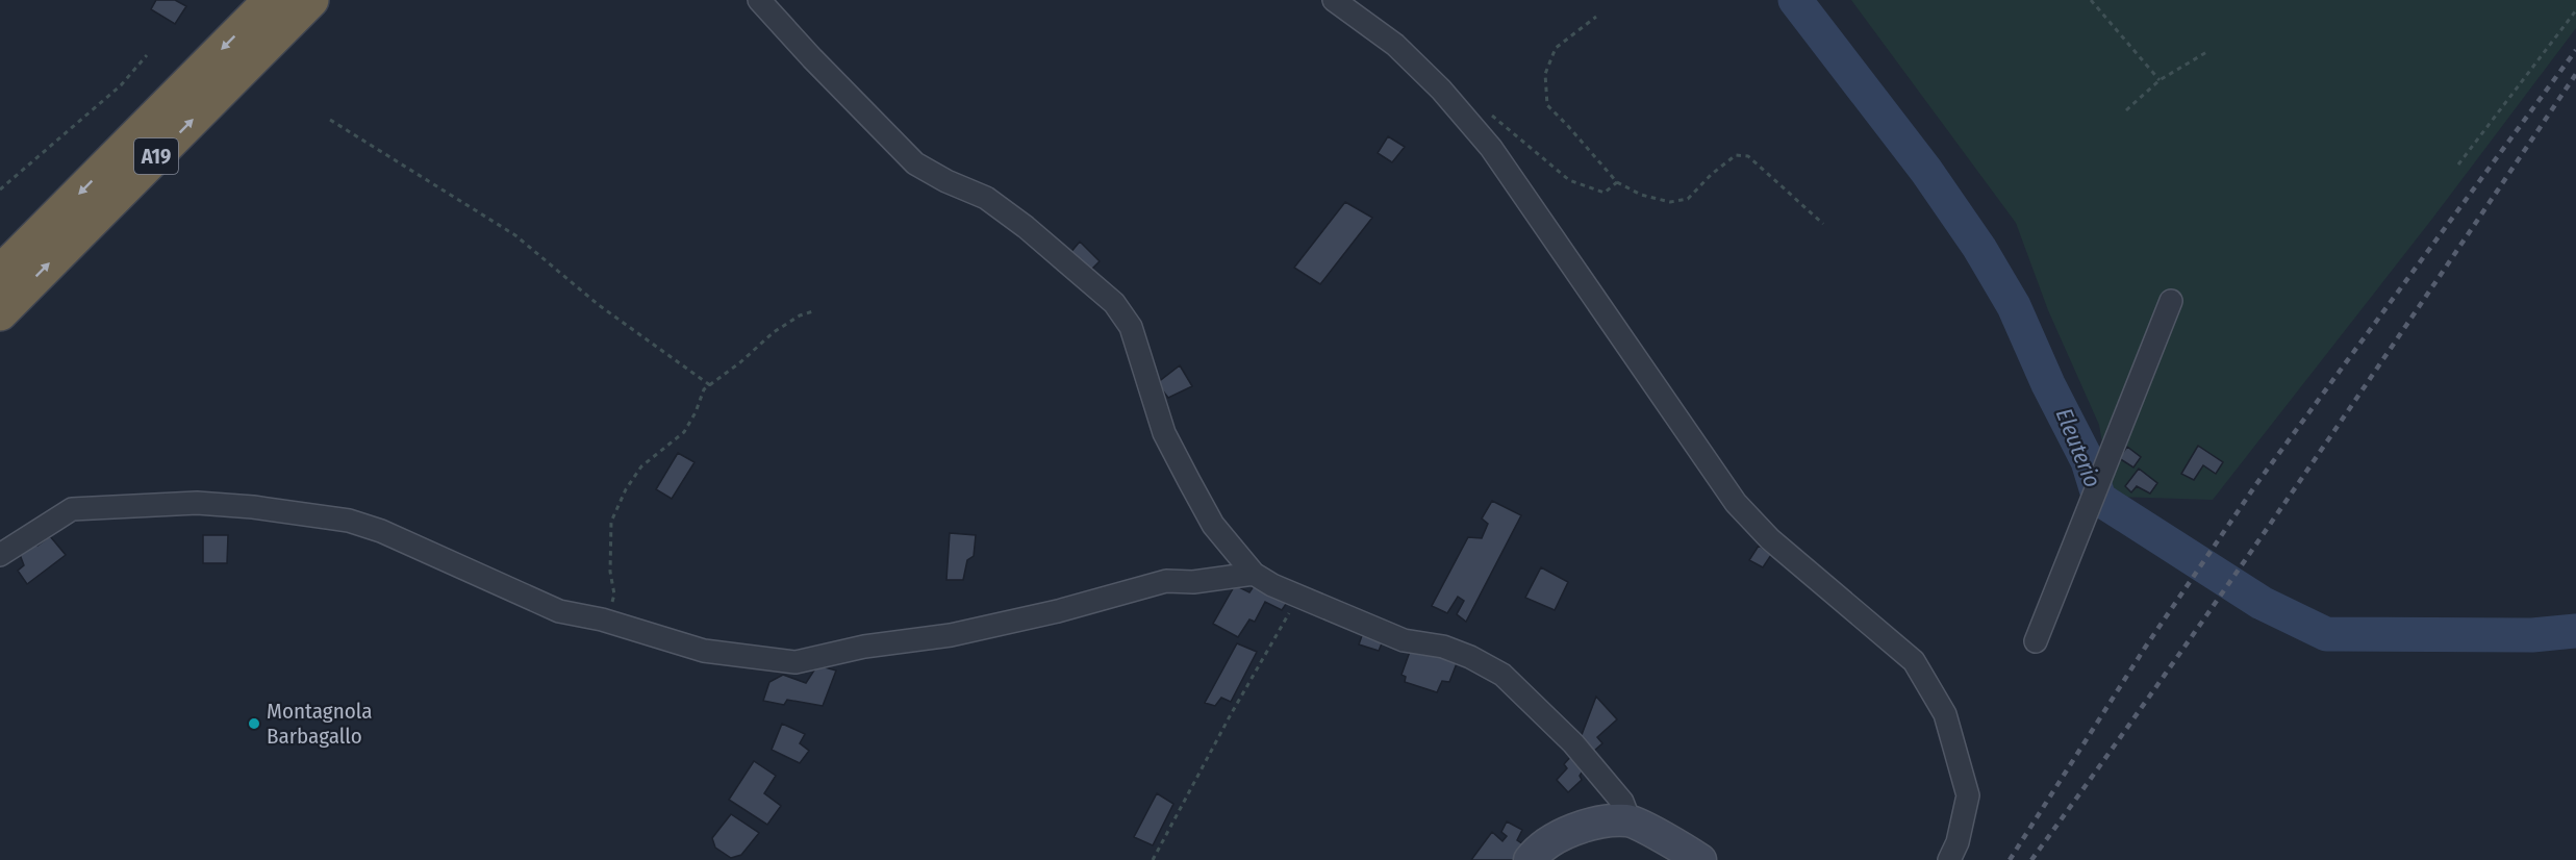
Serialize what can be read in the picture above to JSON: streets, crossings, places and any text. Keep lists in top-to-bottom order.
{
  "streets": {
    "highway": ["A19"]
  },
  "water": ["Eleuterio"],
  "places": ["Montagnola Barbagallo"]
}
